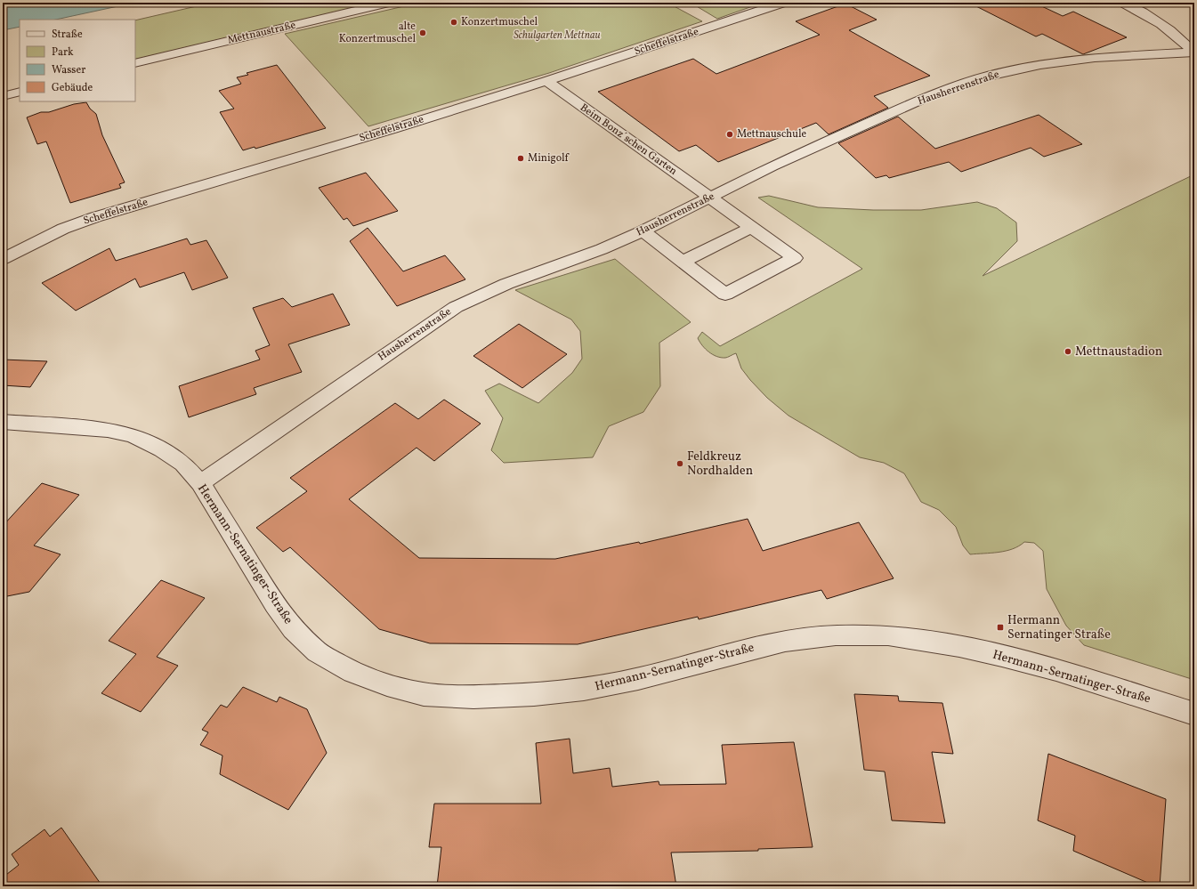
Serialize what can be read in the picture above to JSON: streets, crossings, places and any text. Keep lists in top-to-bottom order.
{
  "streets": {
    "street": [
      "Mettnaustraße",
      "Scheffelstraße",
      "Hausherrenstraße",
      "Beim Bonz´schen Garten",
      "Hermann-Sernatinger-Straße"
    ]
  },
  "crossings": [
    ["Scheffelstraße", "Beim Bonz´schen Garten"],
    ["Hausherrenstraße", "Beim Bonz´schen Garten"],
    ["Hausherrenstraße", "Hermann-Sernatinger-Straße"]
  ],
  "parks": ["Schulgarten Mettnau"],
  "places": {
    "other": [
      "Konzertmuschel",
      "alte Konzertmuschel",
      "Mettnauschule",
      "Minigolf",
      "Mettnaustadion",
      "Feldkreuz Nordhalden"
    ],
    "transit": ["Hermann Sernatinger Straße"]
  },
  "legend": [
    "Straße",
    "Park",
    "Wasser",
    "Gebäude"
  ]
}
